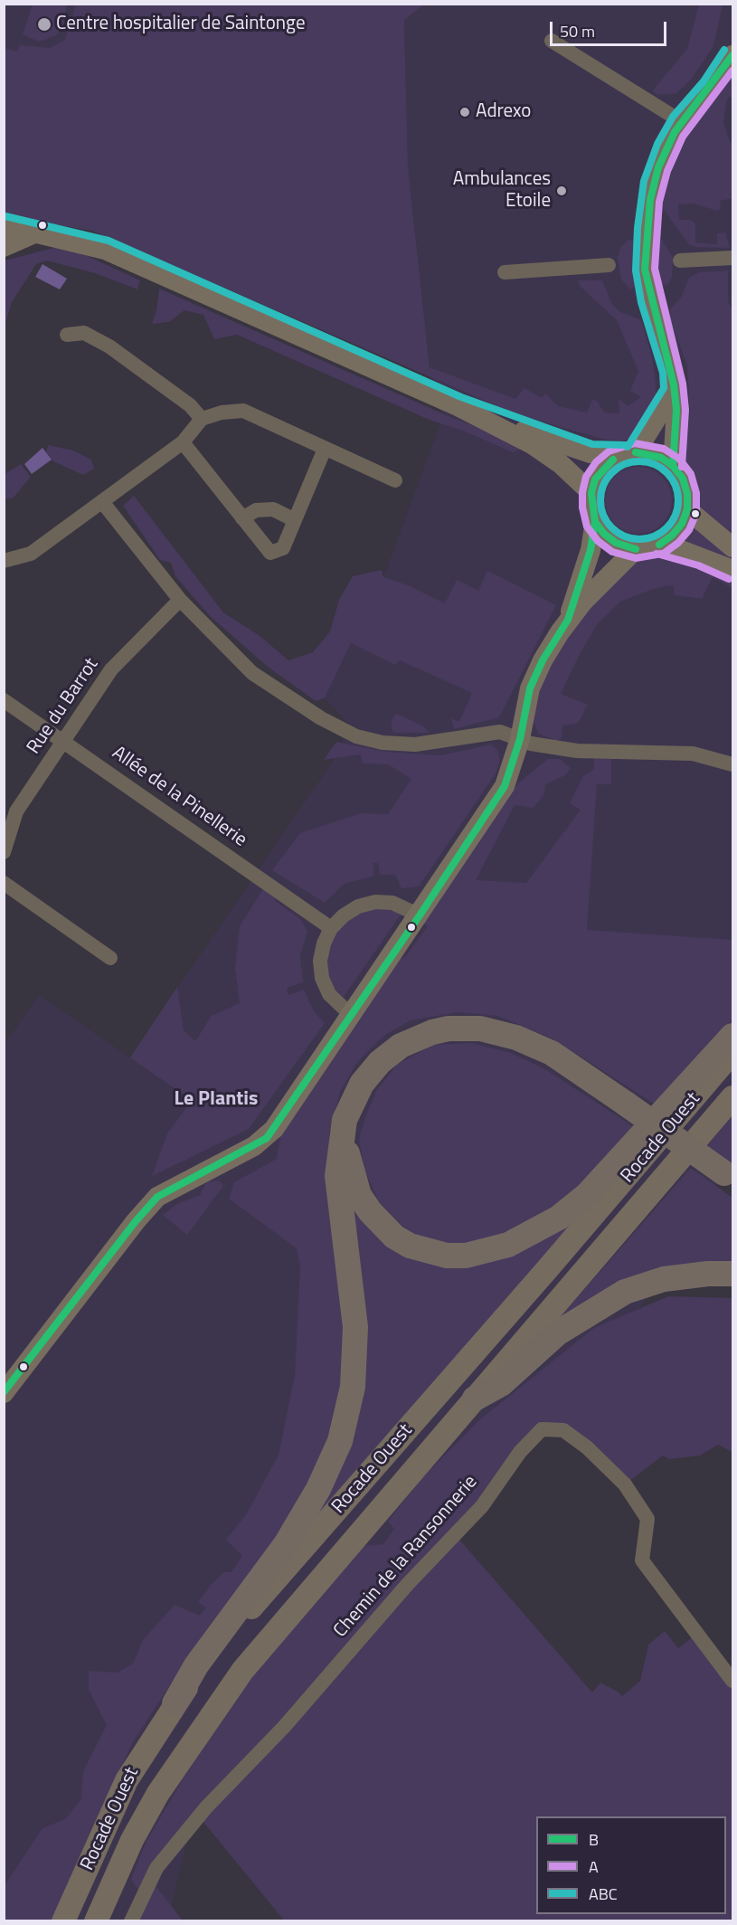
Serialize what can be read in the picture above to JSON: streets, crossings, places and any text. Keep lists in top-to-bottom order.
{
  "streets": {
    "main road": ["Rocade Ouest"],
    "street": ["Rue du Barrot", "Allée de la Pinellerie", "Chemin de la Ransonnerie"]
  },
  "crossings": [
    ["Rue du Barrot", "Allée de la Pinellerie"]
  ],
  "districts": ["Le Plantis"],
  "places": ["Centre hospitalier de Saintonge", "Adrexo", "Ambulances Etoile"],
  "lines": ["transit line ABC", "transit line B", "transit line A"],
  "legend": ["B", "A", "ABC"],
  "scale_bar": "50 m"
}
